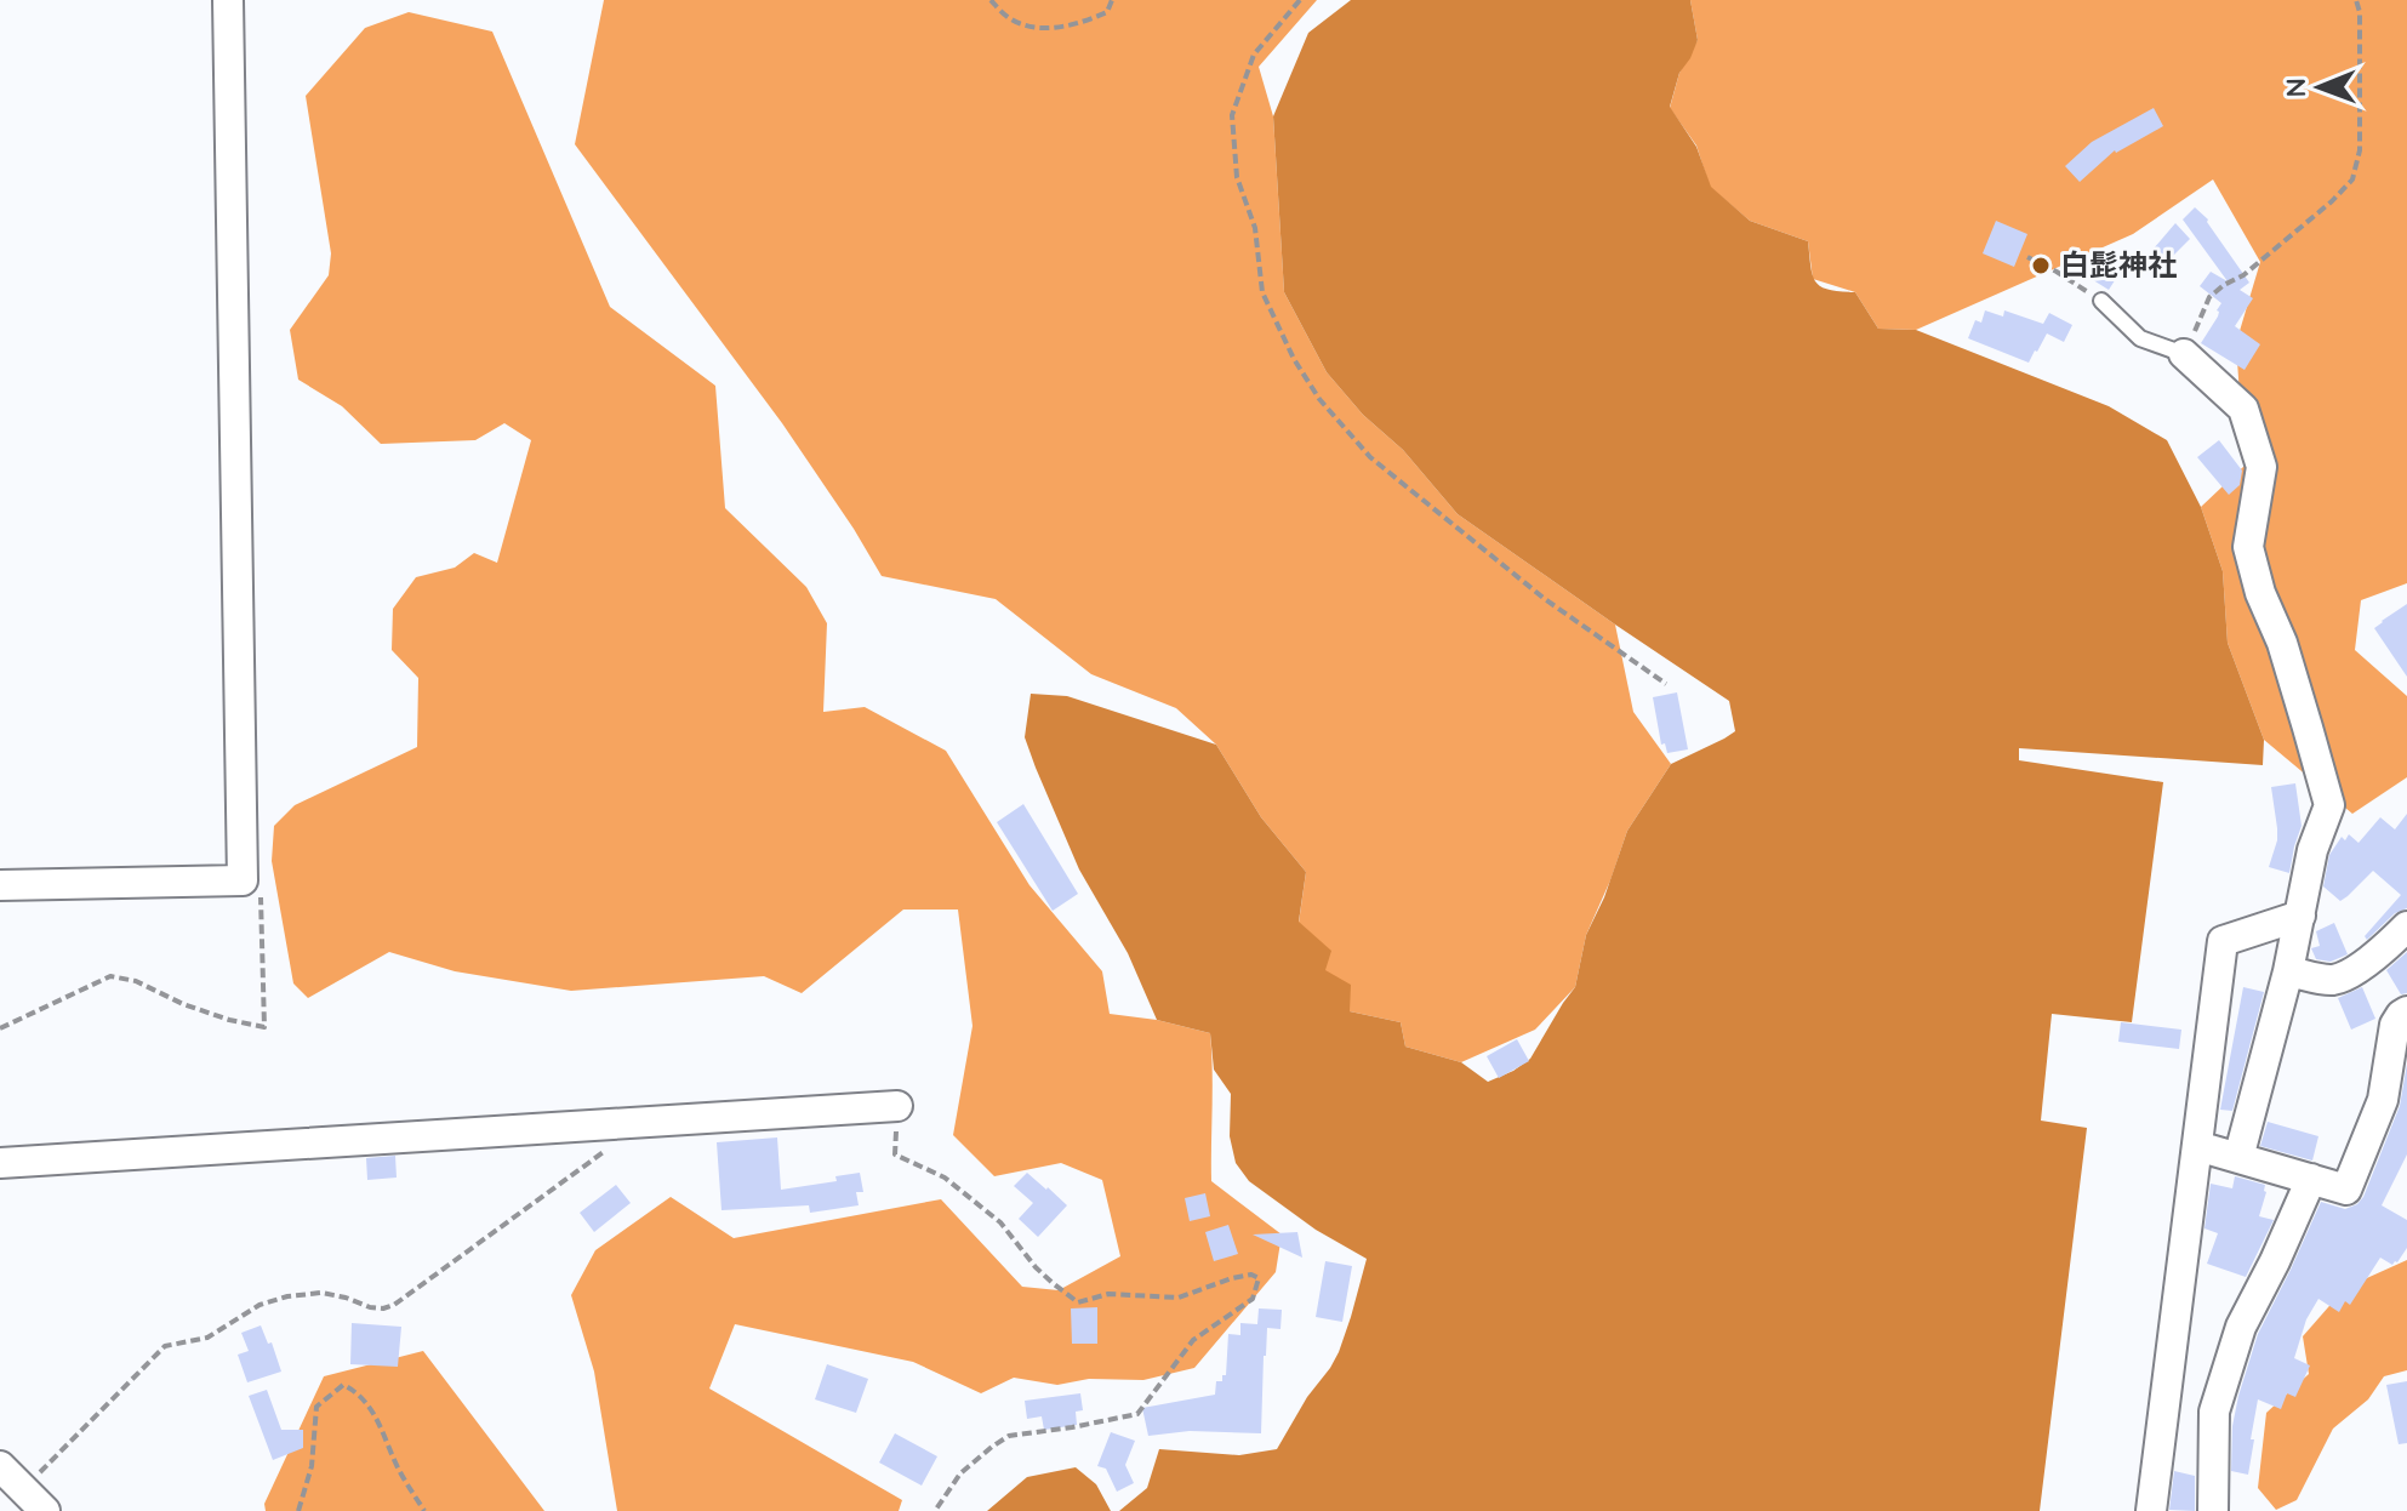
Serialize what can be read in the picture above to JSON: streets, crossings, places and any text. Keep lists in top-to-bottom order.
{
  "places": ["白髭神社"],
  "north": "left"
}
